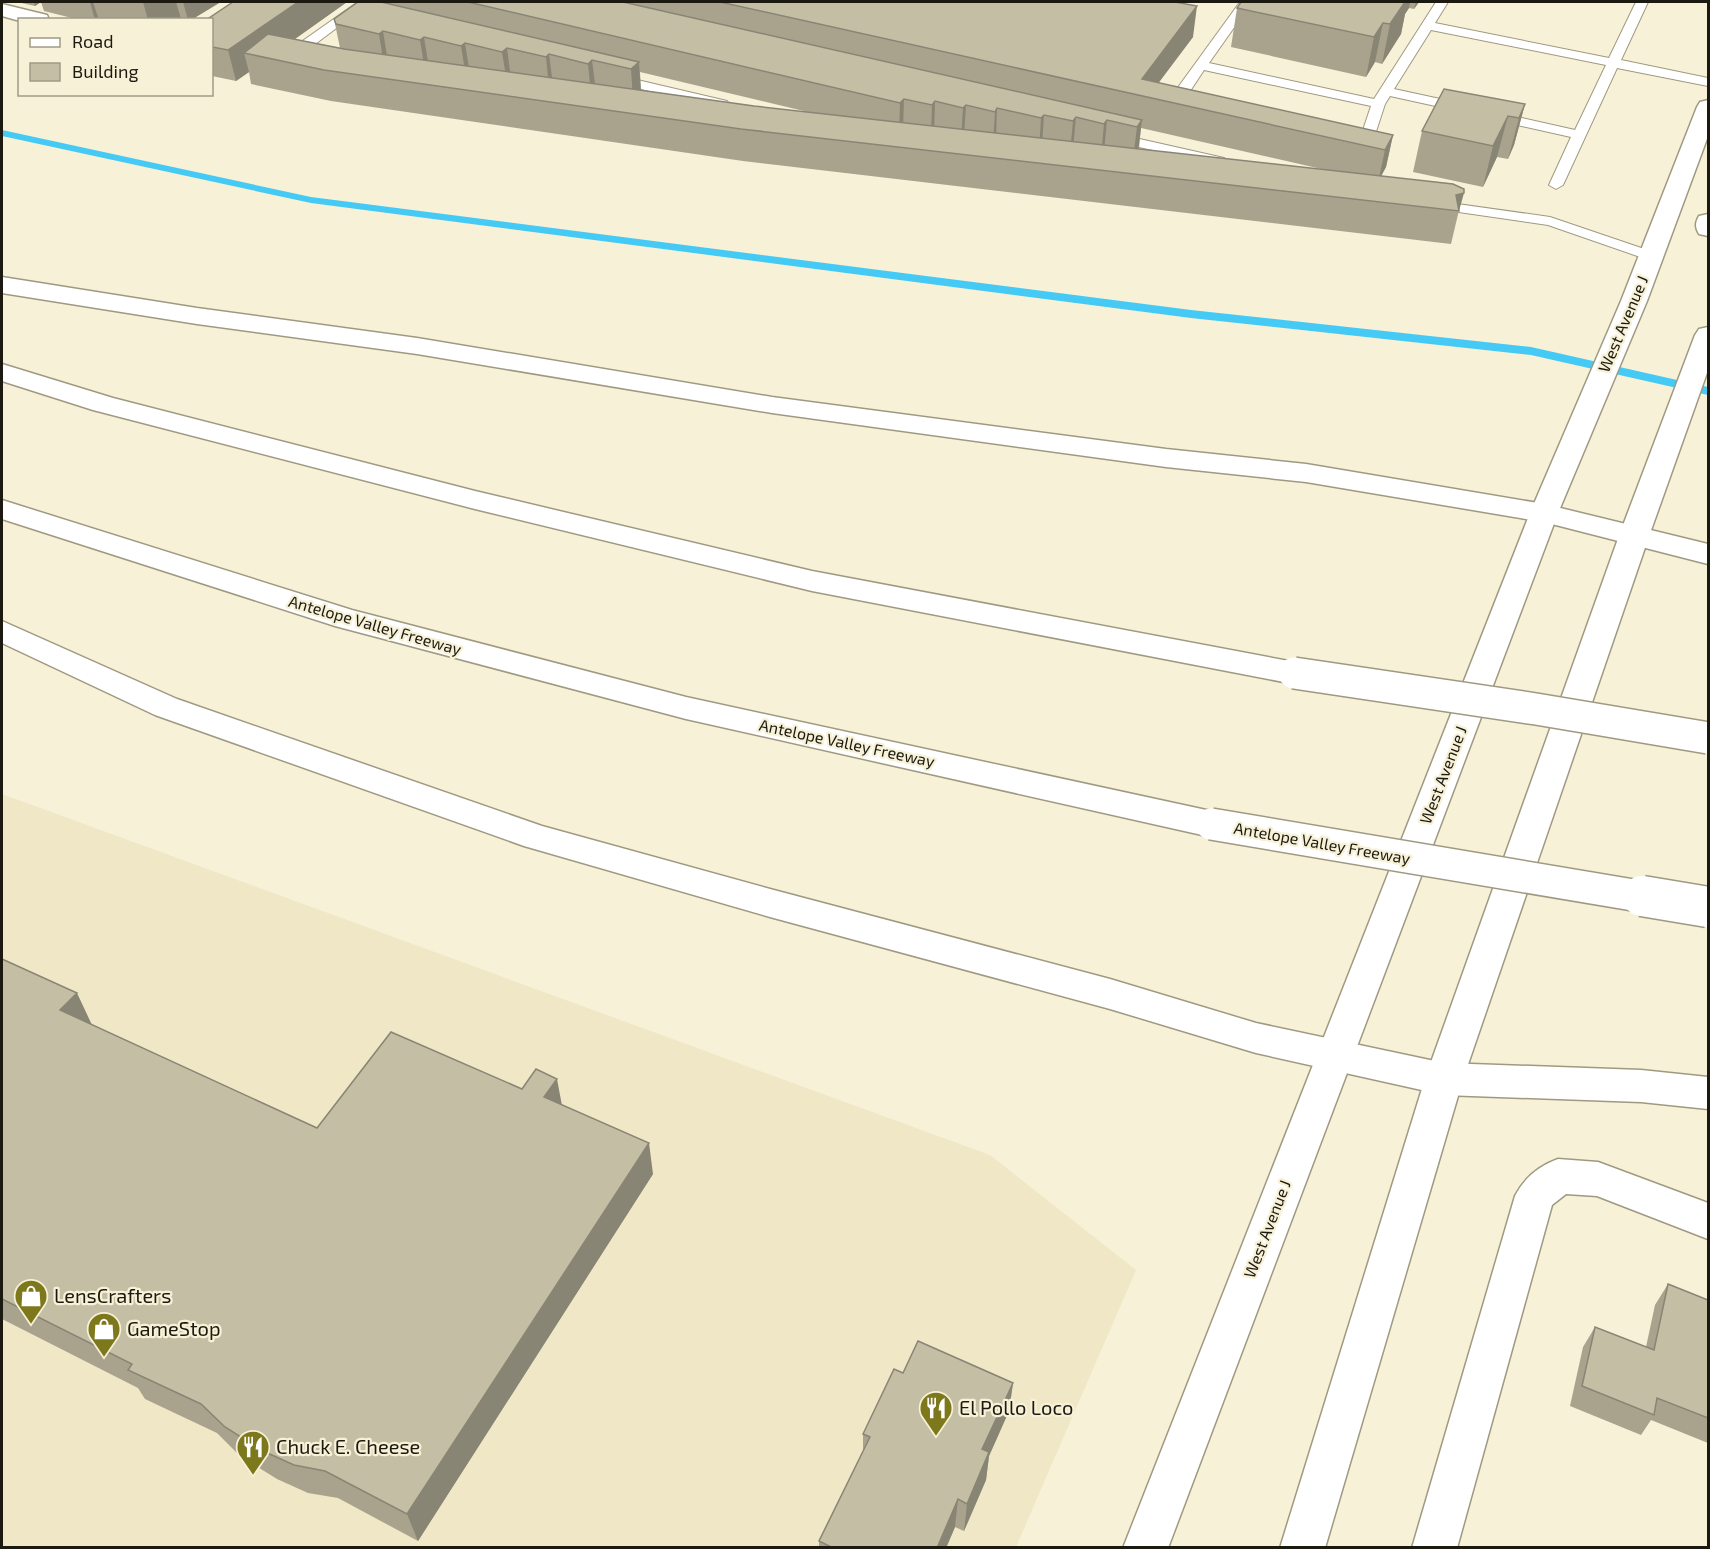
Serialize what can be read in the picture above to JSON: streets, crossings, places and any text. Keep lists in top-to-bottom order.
{
  "streets": {
    "main road": ["West Avenue J", "Antelope Valley Freeway"]
  },
  "places": {
    "shop": ["LensCrafters", "GameStop"],
    "restaurant": ["El Pollo Loco", "Chuck E. Cheese"]
  },
  "legend": ["Road", "Building"]
}
